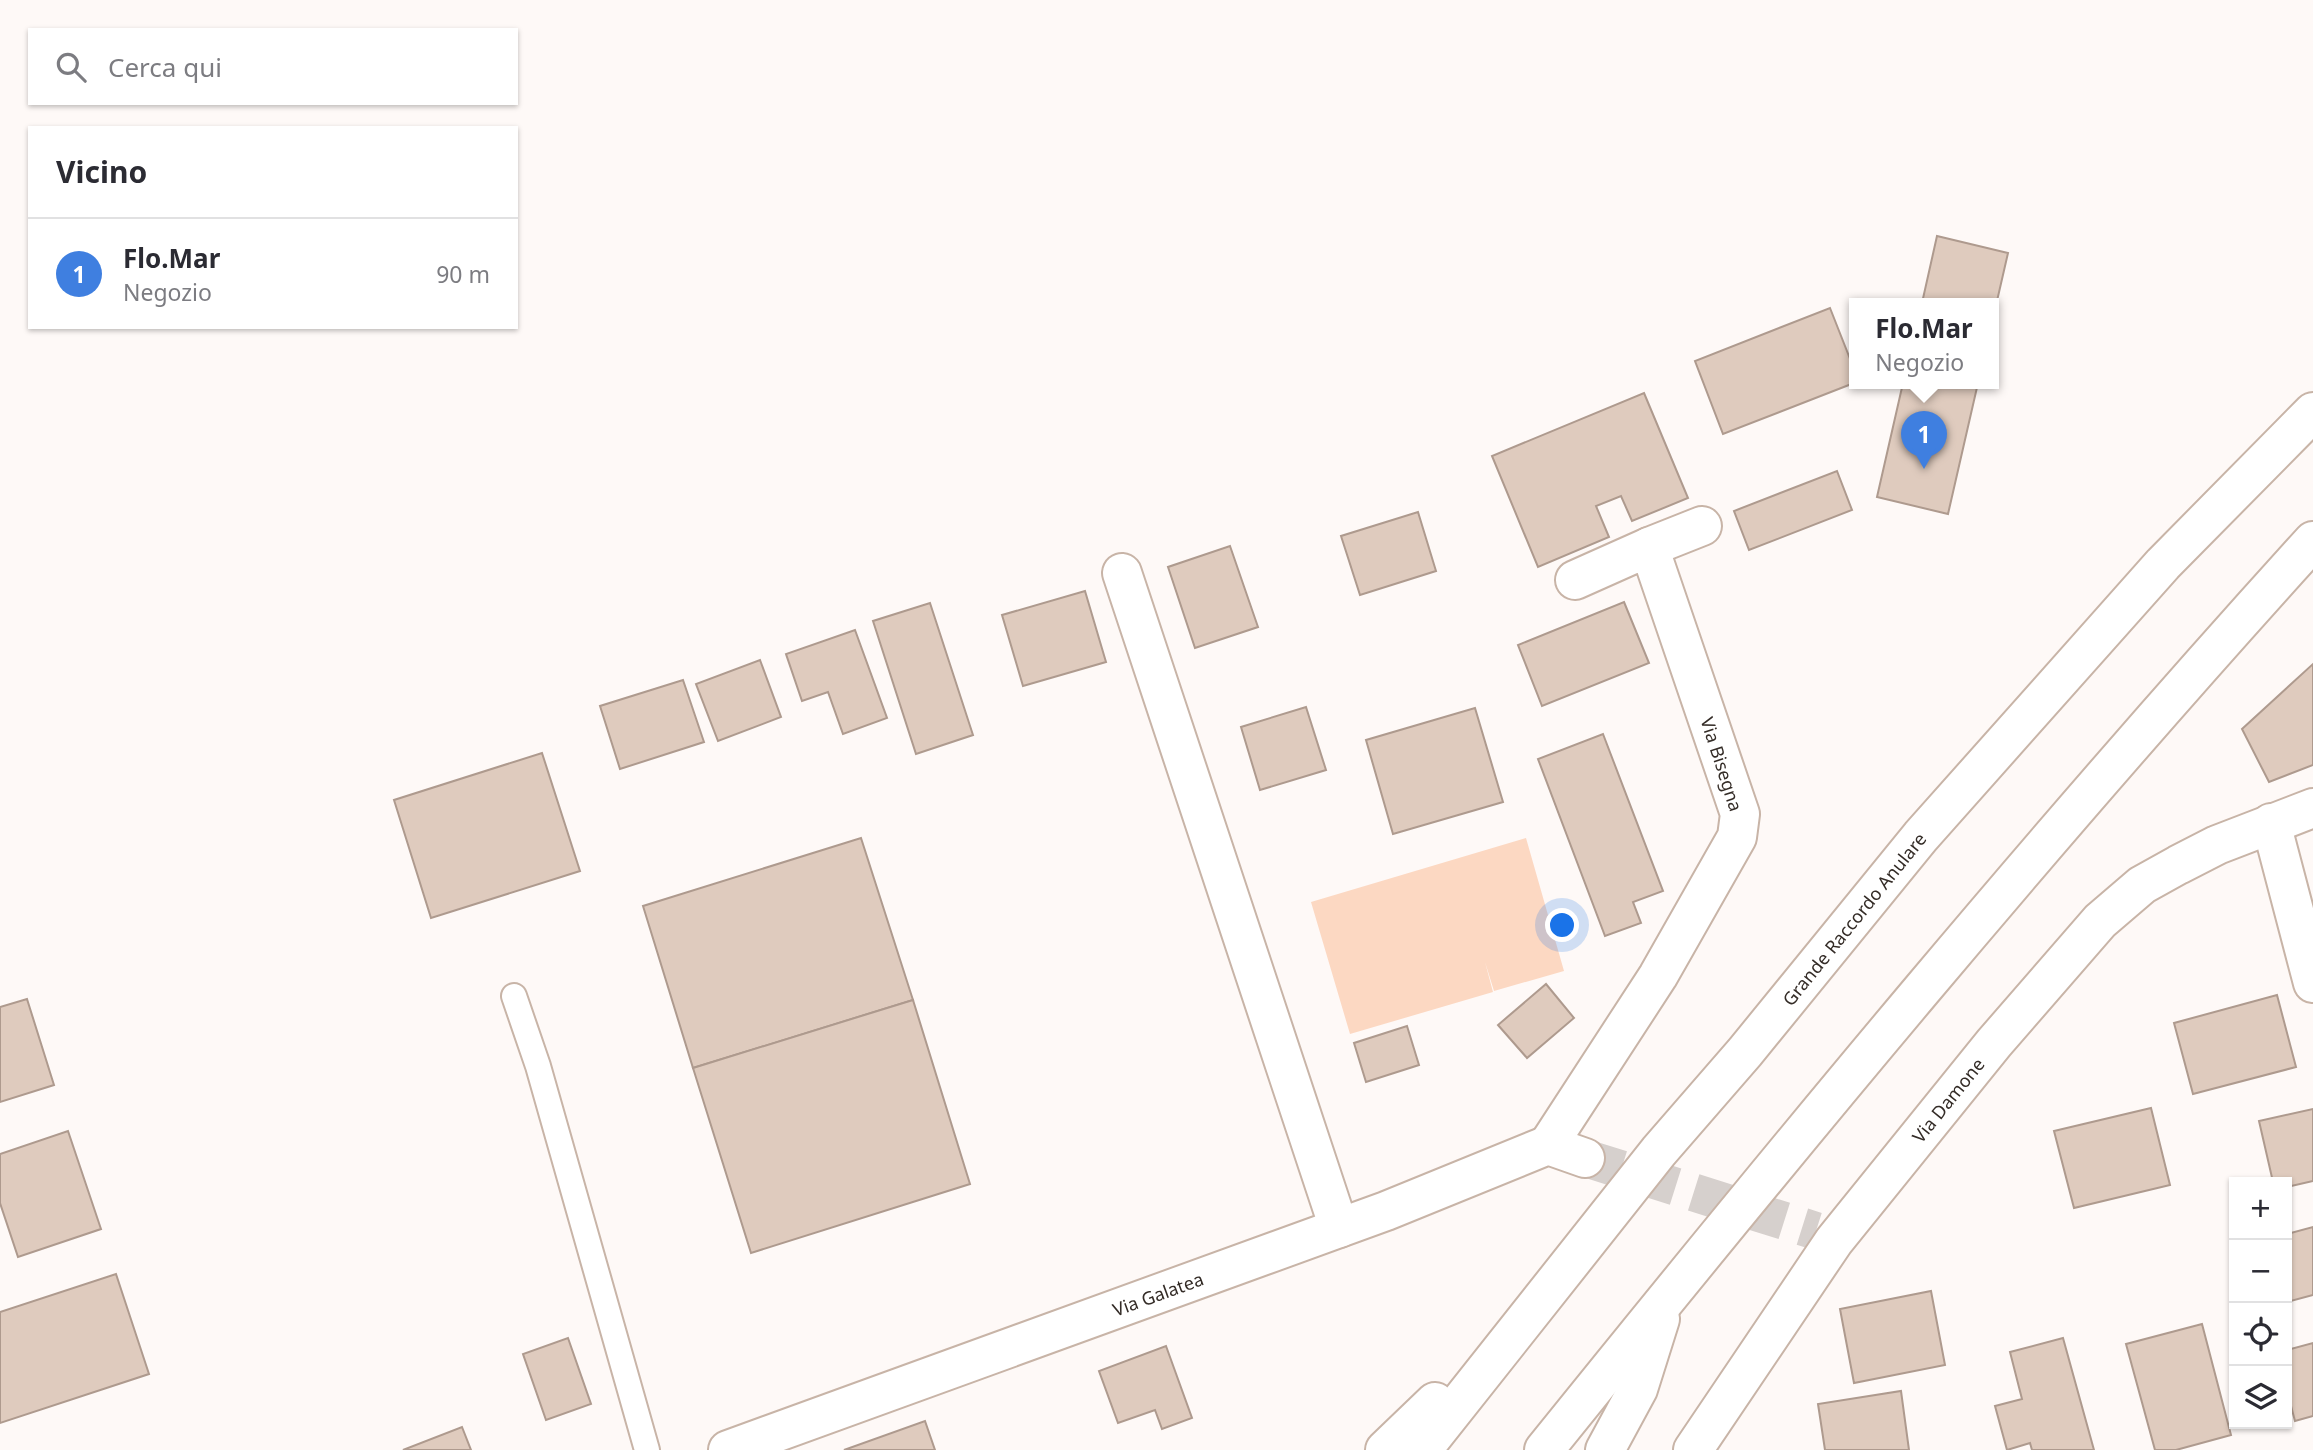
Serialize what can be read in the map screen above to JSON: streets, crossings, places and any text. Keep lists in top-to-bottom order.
{
  "streets": {
    "main road": [
      "Via Bisegna",
      "Grande Raccordo Anulare",
      "Via Damone",
      "Via Galatea"
    ]
  },
  "crossings": [
    ["Via Bisegna", "Via Galatea"]
  ],
  "page": {
    "search": "Cerca qui",
    "heading": "Vicino",
    "list": [
      {
        "mark": "1",
        "name": "Flo.Mar",
        "note": "Negozio",
        "value": "90 m"
      }
    ],
    "popup": ["Flo.Mar", "Negozio"],
    "pins": "1",
    "map_buttons": ["+", "−"]
  }
}
